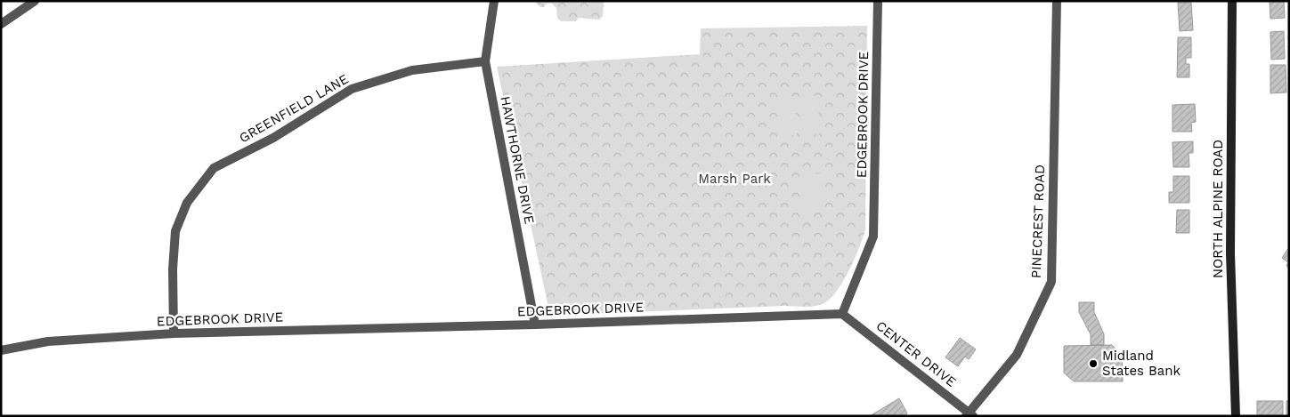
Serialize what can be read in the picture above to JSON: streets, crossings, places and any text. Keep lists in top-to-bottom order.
{
  "streets": {
    "main road": ["NORTH ALPINE ROAD"],
    "street": [
      "GREENFIELD LANE",
      "EDGEBROOK DRIVE",
      "HAWTHORNE DRIVE",
      "PINECREST ROAD",
      "CENTER DRIVE"
    ]
  },
  "crossings": [
    ["GREENFIELD LANE", "EDGEBROOK DRIVE"],
    ["GREENFIELD LANE", "HAWTHORNE DRIVE"],
    ["EDGEBROOK DRIVE", "HAWTHORNE DRIVE"],
    ["EDGEBROOK DRIVE", "CENTER DRIVE"],
    ["PINECREST ROAD", "CENTER DRIVE"]
  ],
  "parks": ["Marsh Park"],
  "places": ["Midland States Bank"]
}
